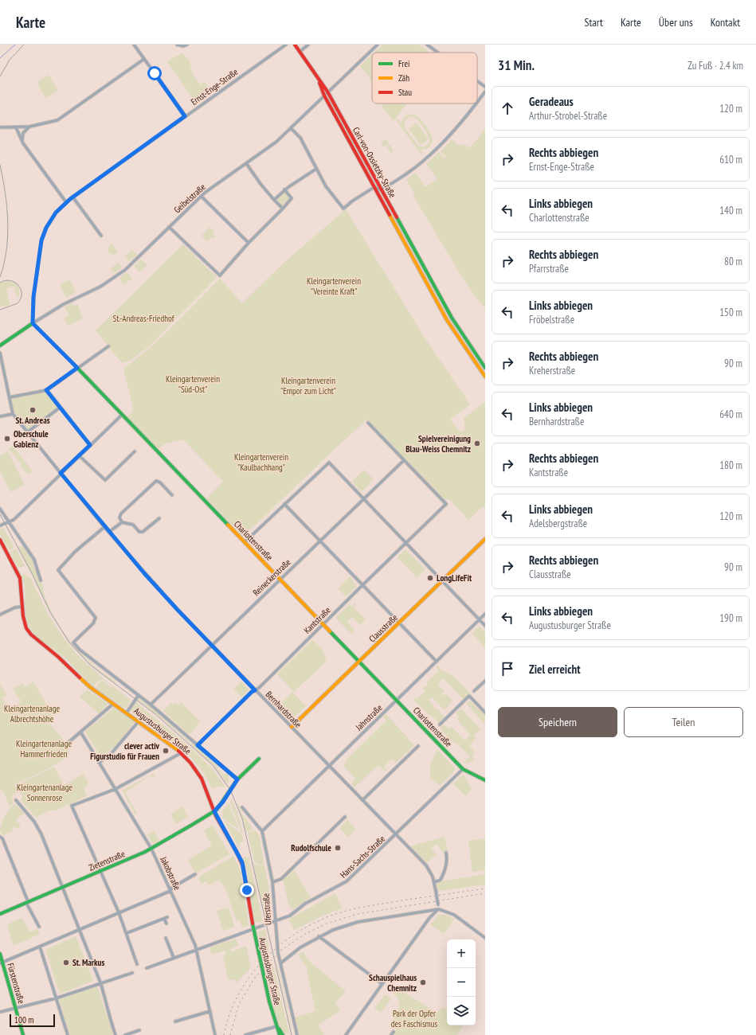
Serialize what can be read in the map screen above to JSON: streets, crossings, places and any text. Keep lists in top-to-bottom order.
{
  "streets": {
    "street": [
      "Ernst-Enge-Straße",
      "Carl-von-Ossietzky-Straße",
      "Geibelstraße",
      "Charlottenstraße",
      "Reineckerstraße",
      "Kantstraße",
      "Clausstraße",
      "Bernhardstraße",
      "Jahnstraße",
      "Augustusburger Straße",
      "Hans-Sachs-Straße",
      "Zietenstraße",
      "Jakobstraße",
      "Uferstraße",
      "Fürstenstraße"
    ]
  },
  "crossings": [
    ["Ernst-Enge-Straße", "Geibelstraße"],
    ["Ernst-Enge-Straße", "Charlottenstraße"],
    ["Carl-von-Ossietzky-Straße", "Geibelstraße"],
    ["Geibelstraße", "Charlottenstraße"],
    ["Charlottenstraße", "Reineckerstraße"],
    ["Charlottenstraße", "Kantstraße"],
    ["Charlottenstraße", "Clausstraße"],
    ["Charlottenstraße", "Jahnstraße"],
    ["Charlottenstraße", "Hans-Sachs-Straße"],
    ["Reineckerstraße", "Kantstraße"],
    ["Reineckerstraße", "Bernhardstraße"],
    ["Kantstraße", "Bernhardstraße"],
    ["Clausstraße", "Bernhardstraße"],
    ["Bernhardstraße", "Jahnstraße"],
    ["Bernhardstraße", "Hans-Sachs-Straße"],
    ["Jahnstraße", "Uferstraße"],
    ["Augustusburger Straße", "Hans-Sachs-Straße"],
    ["Augustusburger Straße", "Zietenstraße"],
    ["Hans-Sachs-Straße", "Jakobstraße"],
    ["Hans-Sachs-Straße", "Uferstraße"],
    ["Zietenstraße", "Jakobstraße"]
  ],
  "parks": [
    "Kleingartenverein \"Vereinte Kraft\"",
    "St.-Andreas-Friedhof",
    "Kleingartenverein \"Süd-Ost\"",
    "Kleingartenverein \"Empor zum Licht\"",
    "Kleingartenverein \"Kaulbachhang\"",
    "Kleingartenanlage Albrechtshöhe",
    "Kleingartenanlage Hammerfrieden",
    "Kleingartenanlage Sonnenrose",
    "Park der Opfer des Faschismus"
  ],
  "places": [
    "St. Andreas",
    "Oberschule Gablenz",
    "Spielvereinigung Blau-Weiss Chemnitz",
    "LongLifeFit",
    "clever activ Figurstudio für Frauen",
    "Rudolfschule",
    "St. Markus",
    "Schauspielhaus Chemnitz"
  ],
  "legend": ["Frei", "Zäh", "Stau"],
  "scale_bar": "100 m",
  "page": {
    "header": "Karte",
    "nav": [
      "Start",
      "Karte",
      "Über uns",
      "Kontakt"
    ],
    "heading": ["31 Min.", "Zu Fuß · 2.4 km"],
    "list": [
      ["Geradeaus", "Arthur-Strobel-Straße", "120 m"],
      ["Rechts abbiegen", "Ernst-Enge-Straße", "610 m"],
      ["Links abbiegen", "Charlottenstraße", "140 m"],
      ["Rechts abbiegen", "Pfarrstraße", "80 m"],
      ["Links abbiegen", "Fröbelstraße", "150 m"],
      ["Rechts abbiegen", "Kreherstraße", "90 m"],
      ["Links abbiegen", "Bernhardstraße", "640 m"],
      ["Rechts abbiegen", "Kantstraße", "180 m"],
      ["Links abbiegen", "Adelsbergstraße", "120 m"],
      ["Rechts abbiegen", "Clausstraße", "90 m"],
      ["Links abbiegen", "Augustusburger Straße", "190 m"],
      "Ziel erreicht"
    ],
    "buttons": ["Speichern", "Teilen"],
    "map_buttons": ["+", "−"],
    "scale": "100 m"
  }
}
